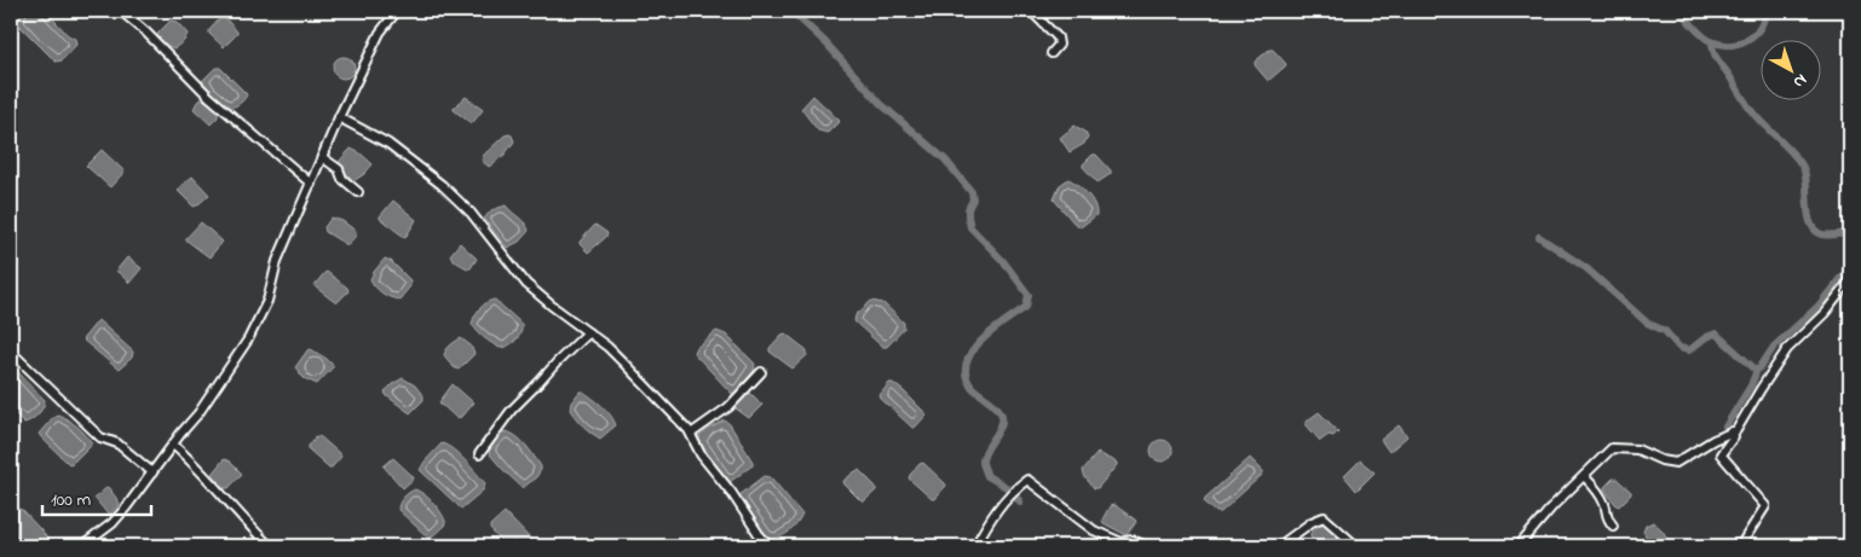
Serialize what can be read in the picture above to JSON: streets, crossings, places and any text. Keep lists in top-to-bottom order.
{
  "scale_bar": "100 m",
  "north": "bottom right"
}
